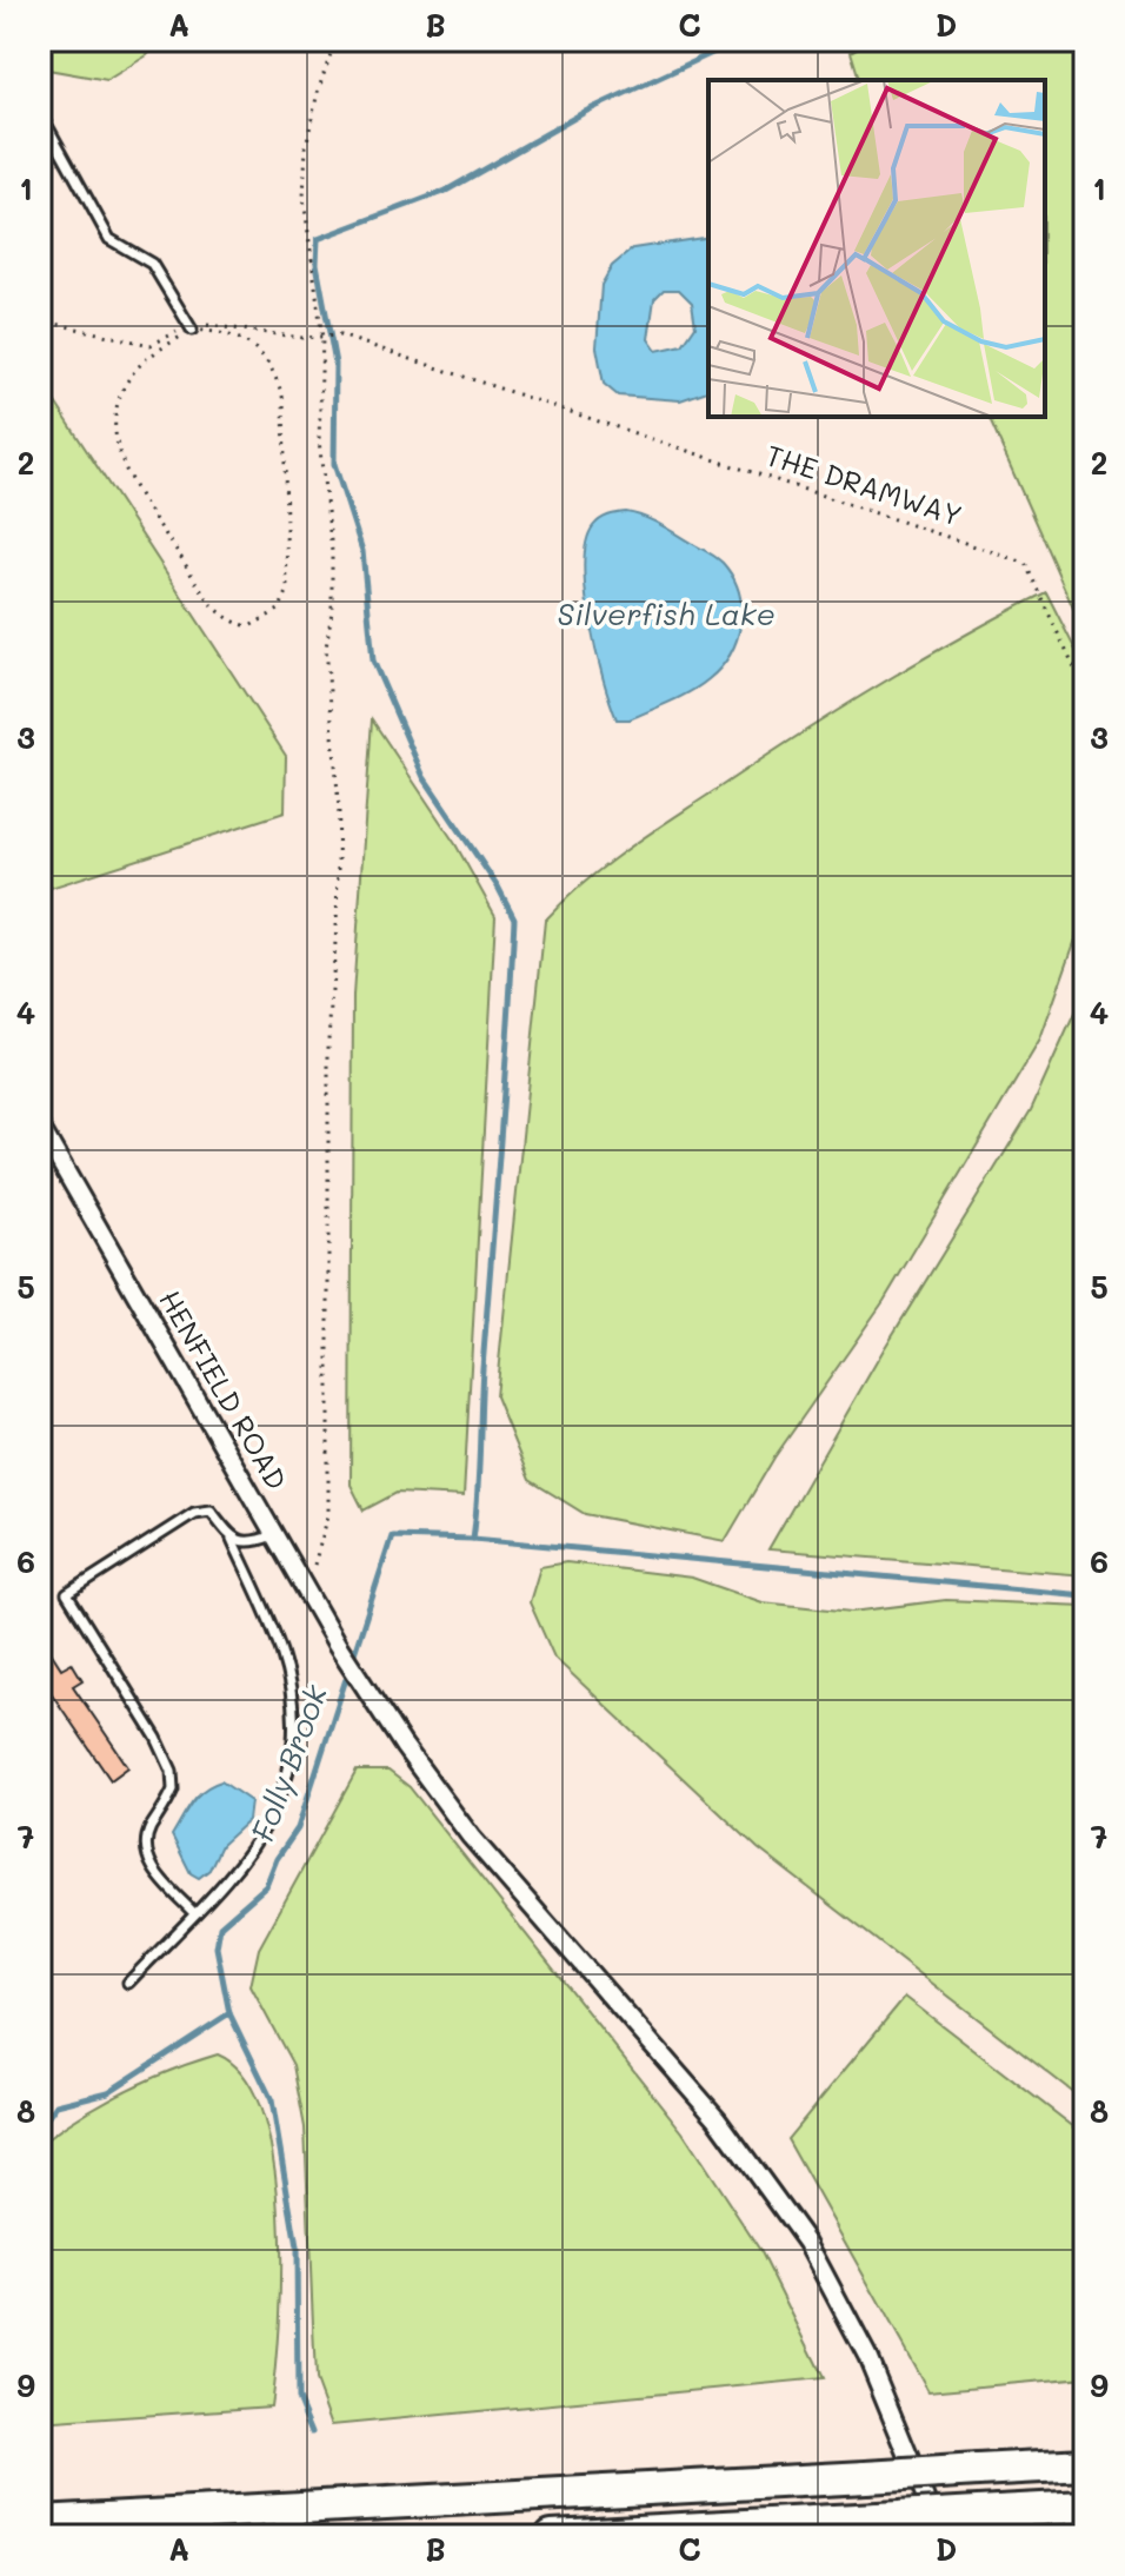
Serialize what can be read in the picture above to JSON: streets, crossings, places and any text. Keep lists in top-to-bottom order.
{
  "streets": {
    "street": ["HENFIELD ROAD"],
    "path": ["THE DRAMWAY"]
  },
  "water": ["Silverfish Lake", "Folly Brook"],
  "grid": {
    "columns": [
      "A",
      "B",
      "C",
      "D"
    ],
    "rows": [
      "1",
      "2",
      "3",
      "4",
      "5",
      "6",
      "7",
      "8",
      "9"
    ]
  }
}
